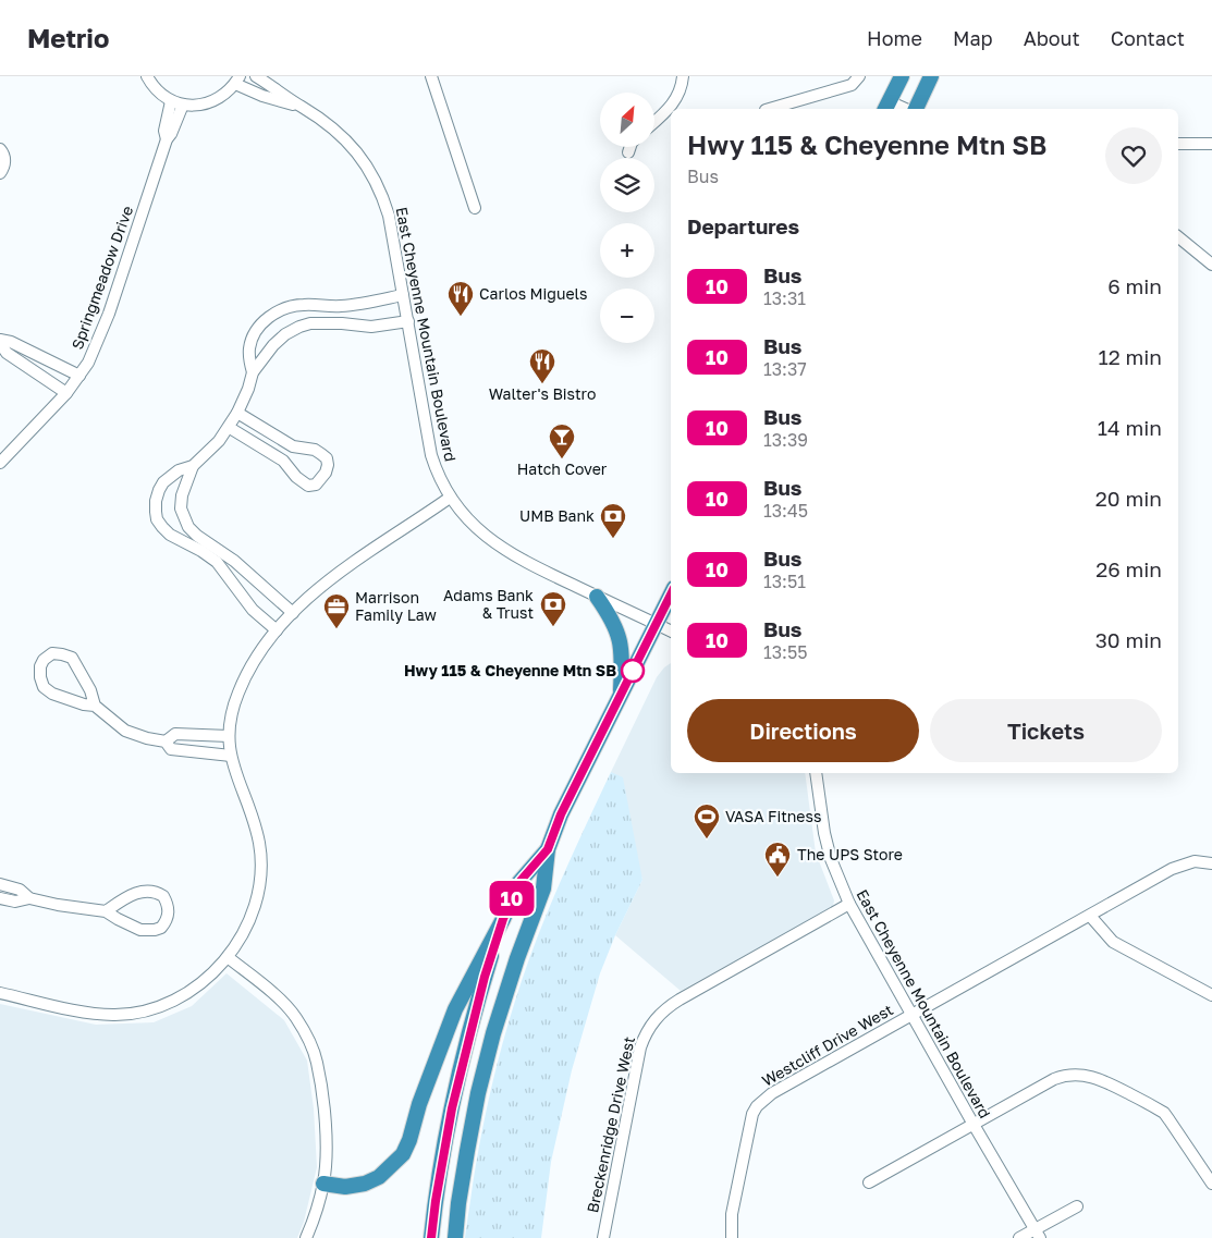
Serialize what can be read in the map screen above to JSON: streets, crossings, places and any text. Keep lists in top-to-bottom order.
{
  "streets": {
    "street": [
      "Springmeadow Drive",
      "East Cheyenne Mountain Boulevard",
      "Westcliff Drive West",
      "Breckenridge Drive West"
    ]
  },
  "crossings": [
    ["East Cheyenne Mountain Boulevard", "Westcliff Drive West"],
    ["East Cheyenne Mountain Boulevard", "Breckenridge Drive West"]
  ],
  "places": {
    "restaurant": ["Carlos Miguels", "Walter's Bistro"],
    "bar": ["Hatch Cover"],
    "bank": ["UMB Bank", "Adams Bank & Trust"],
    "office": ["Marrison Family Law"],
    "other": ["Hwy 115 & Cheyenne Mtn SB"],
    "sports": ["VASA Fitness"],
    "public building": ["The UPS Store"]
  },
  "lines": ["bus line 10"],
  "north": "top right",
  "page": {
    "header": "Metrio",
    "nav": [
      "Home",
      "Map",
      "About",
      "Contact"
    ],
    "on_map": "10",
    "map_buttons": ["+", "−"],
    "heading": [
      ["Hwy 115 & Cheyenne Mtn SB", "Bus"],
      "Departures"
    ],
    "list": [
      {
        "mark": "10",
        "name": "Bus",
        "note": "13:31",
        "value": "6 min"
      },
      {
        "mark": "10",
        "name": "Bus",
        "note": "13:37",
        "value": "12 min"
      },
      {
        "mark": "10",
        "name": "Bus",
        "note": "13:39",
        "value": "14 min"
      },
      {
        "mark": "10",
        "name": "Bus",
        "note": "13:45",
        "value": "20 min"
      },
      {
        "mark": "10",
        "name": "Bus",
        "note": "13:51",
        "value": "26 min"
      },
      {
        "mark": "10",
        "name": "Bus",
        "note": "13:55",
        "value": "30 min"
      }
    ],
    "buttons": ["Directions", "Tickets"]
  }
}
